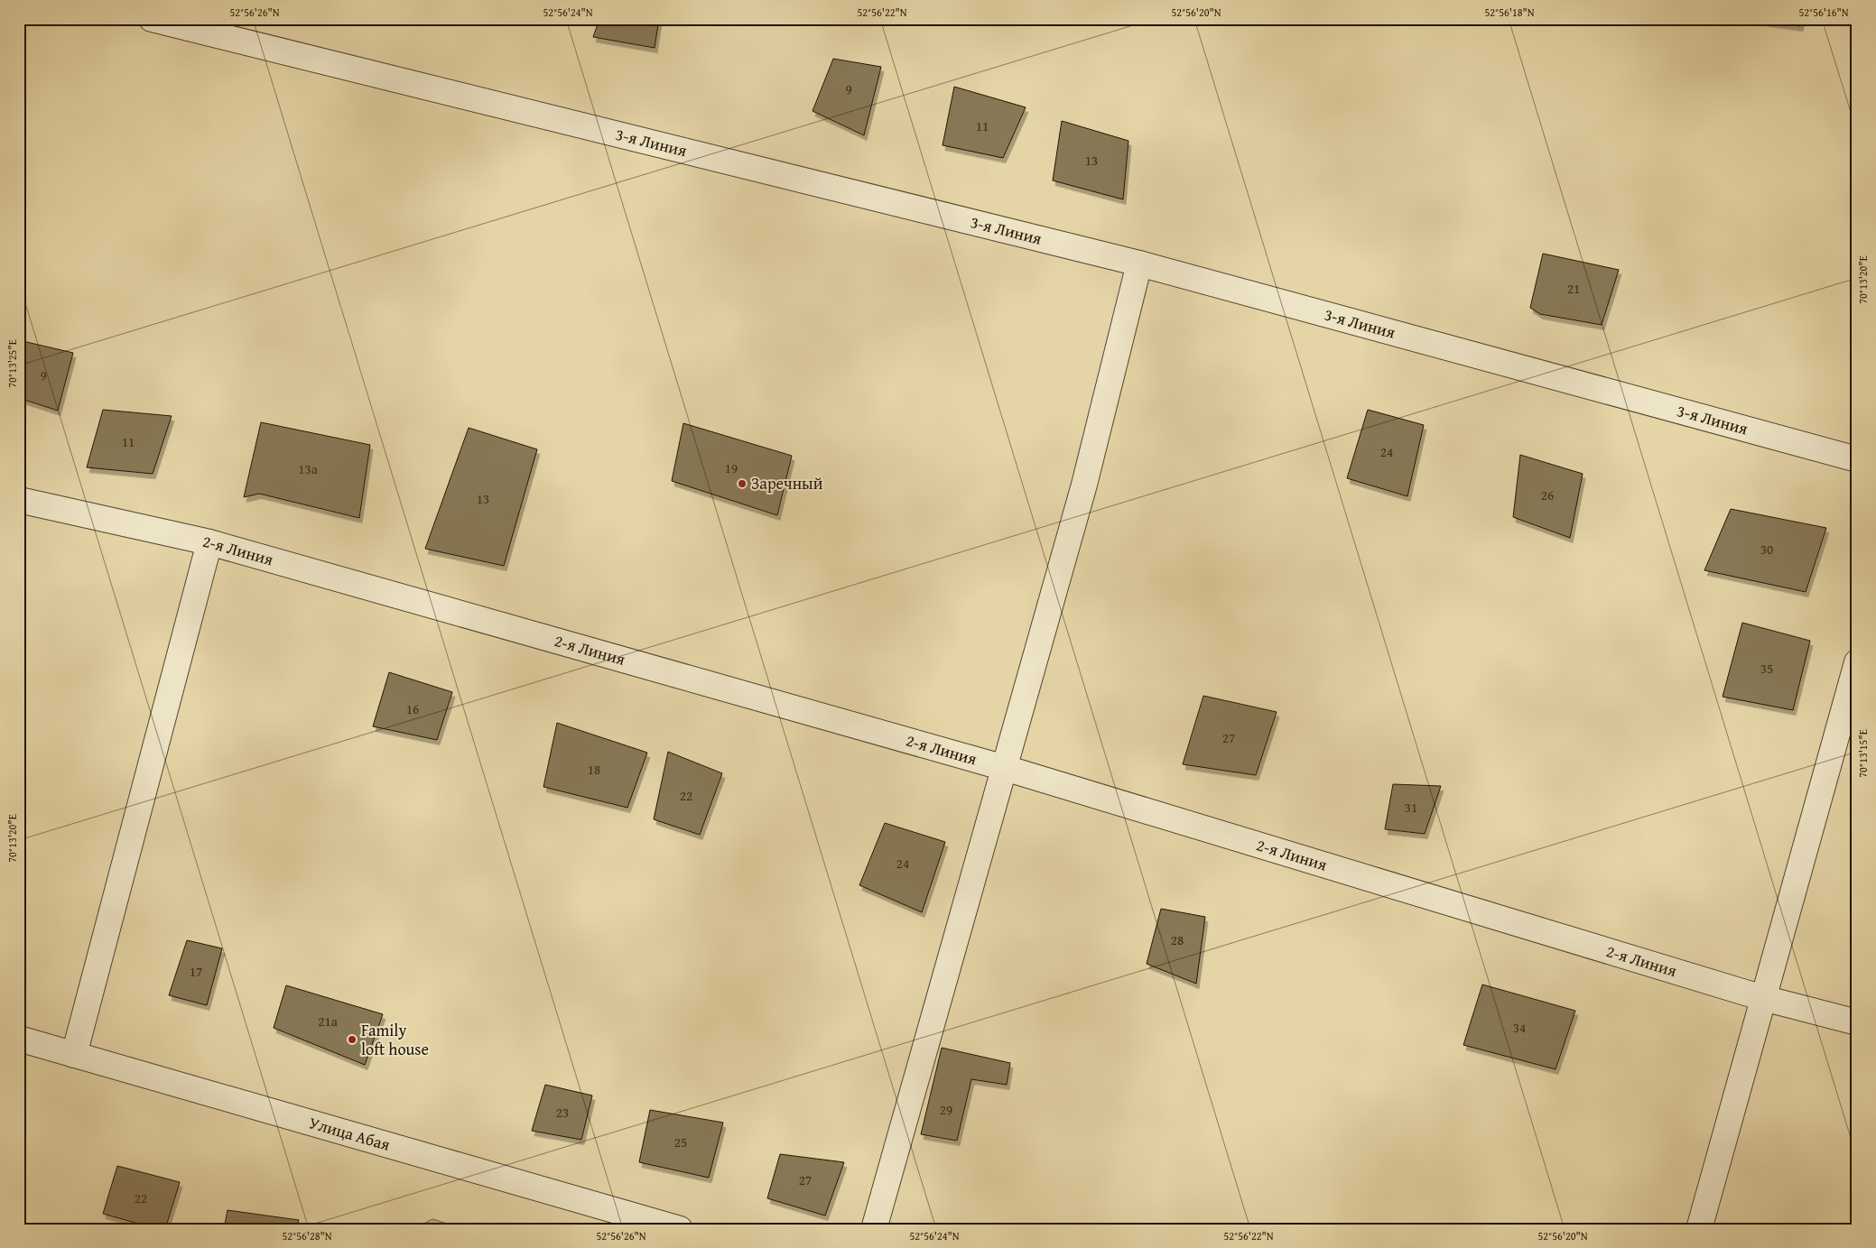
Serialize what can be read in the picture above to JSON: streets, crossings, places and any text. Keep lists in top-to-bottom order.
{
  "streets": {
    "street": ["3-я Линия", "2-я Линия", "Улица Абая"]
  },
  "places": ["Заречный", "Family loft house"],
  "house_numbers": [
    "9",
    "11",
    "13",
    "21",
    "9",
    "11",
    "24",
    "19",
    "13а",
    "26",
    "13",
    "30",
    "35",
    "16",
    "27",
    "18",
    "22",
    "31",
    "24",
    "28",
    "17",
    "21а",
    "34",
    "29",
    "23",
    "25",
    "27",
    "22"
  ],
  "coordinates": [
    "52°56'26\"N",
    "52°56'24\"N",
    "52°56'22\"N",
    "52°56'20\"N",
    "52°56'18\"N",
    "52°56'16\"N",
    "70°13'20\"E",
    "70°13'25\"E",
    "70°13'15\"E",
    "52°56'28\"N"
  ]
}
